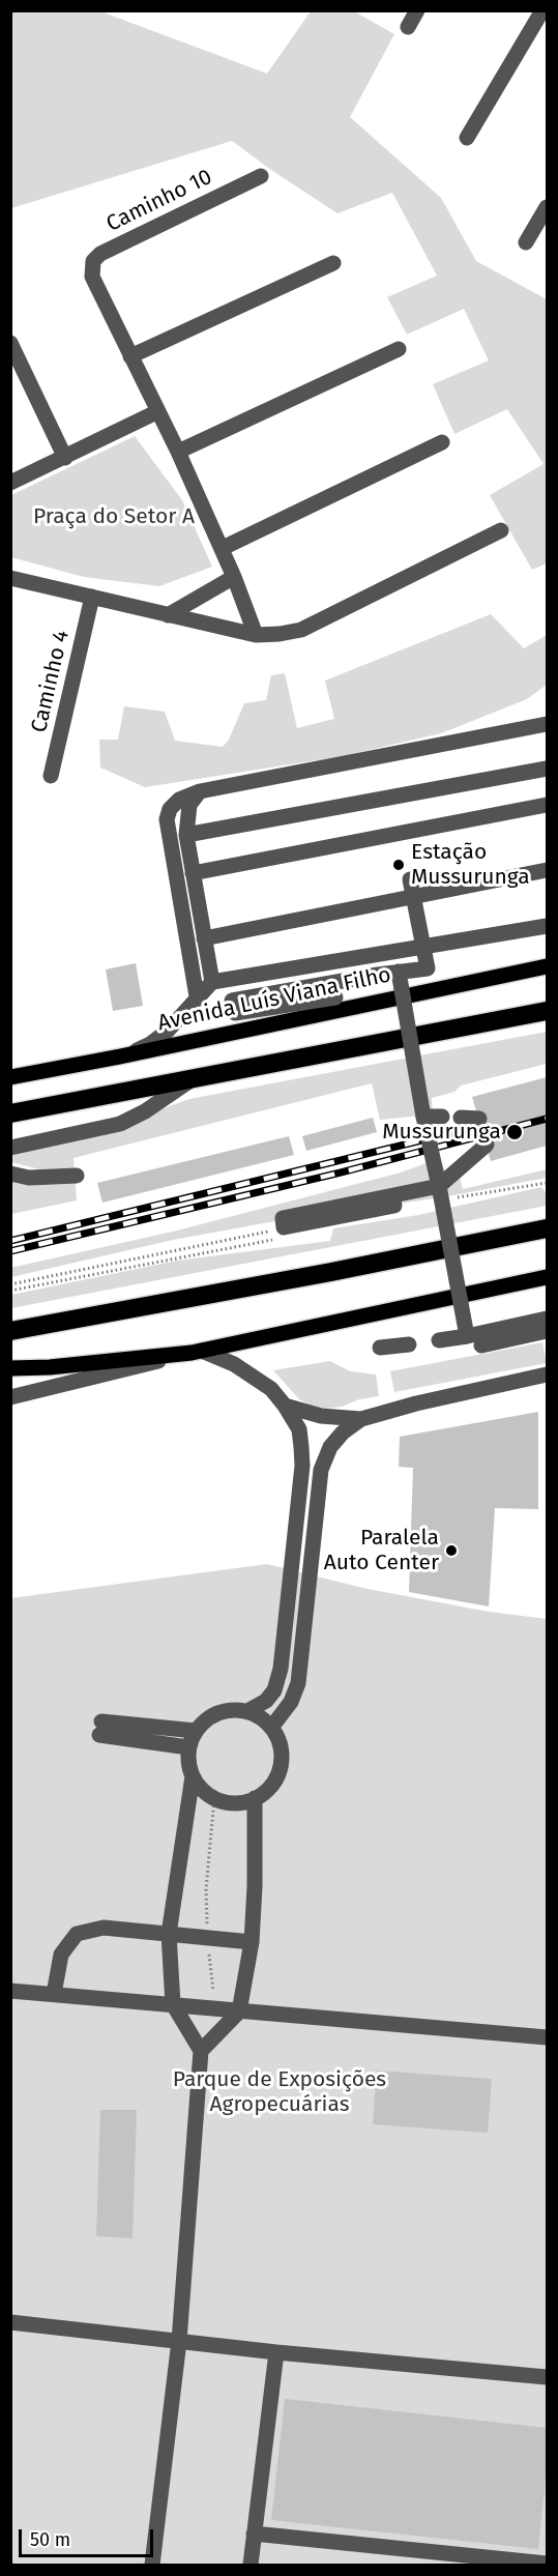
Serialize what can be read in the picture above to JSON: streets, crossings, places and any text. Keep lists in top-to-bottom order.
{
  "streets": {
    "main road": ["Avenida Luís Viana Filho"],
    "street": ["Caminho 10", "Caminho 4"]
  },
  "parks": ["Praça do Setor A", "Parque de Exposições Agropecuárias"],
  "places": ["Estação Mussurunga", "Mussurunga", "Paralela Auto Center"],
  "scale_bar": "50 m"
}
